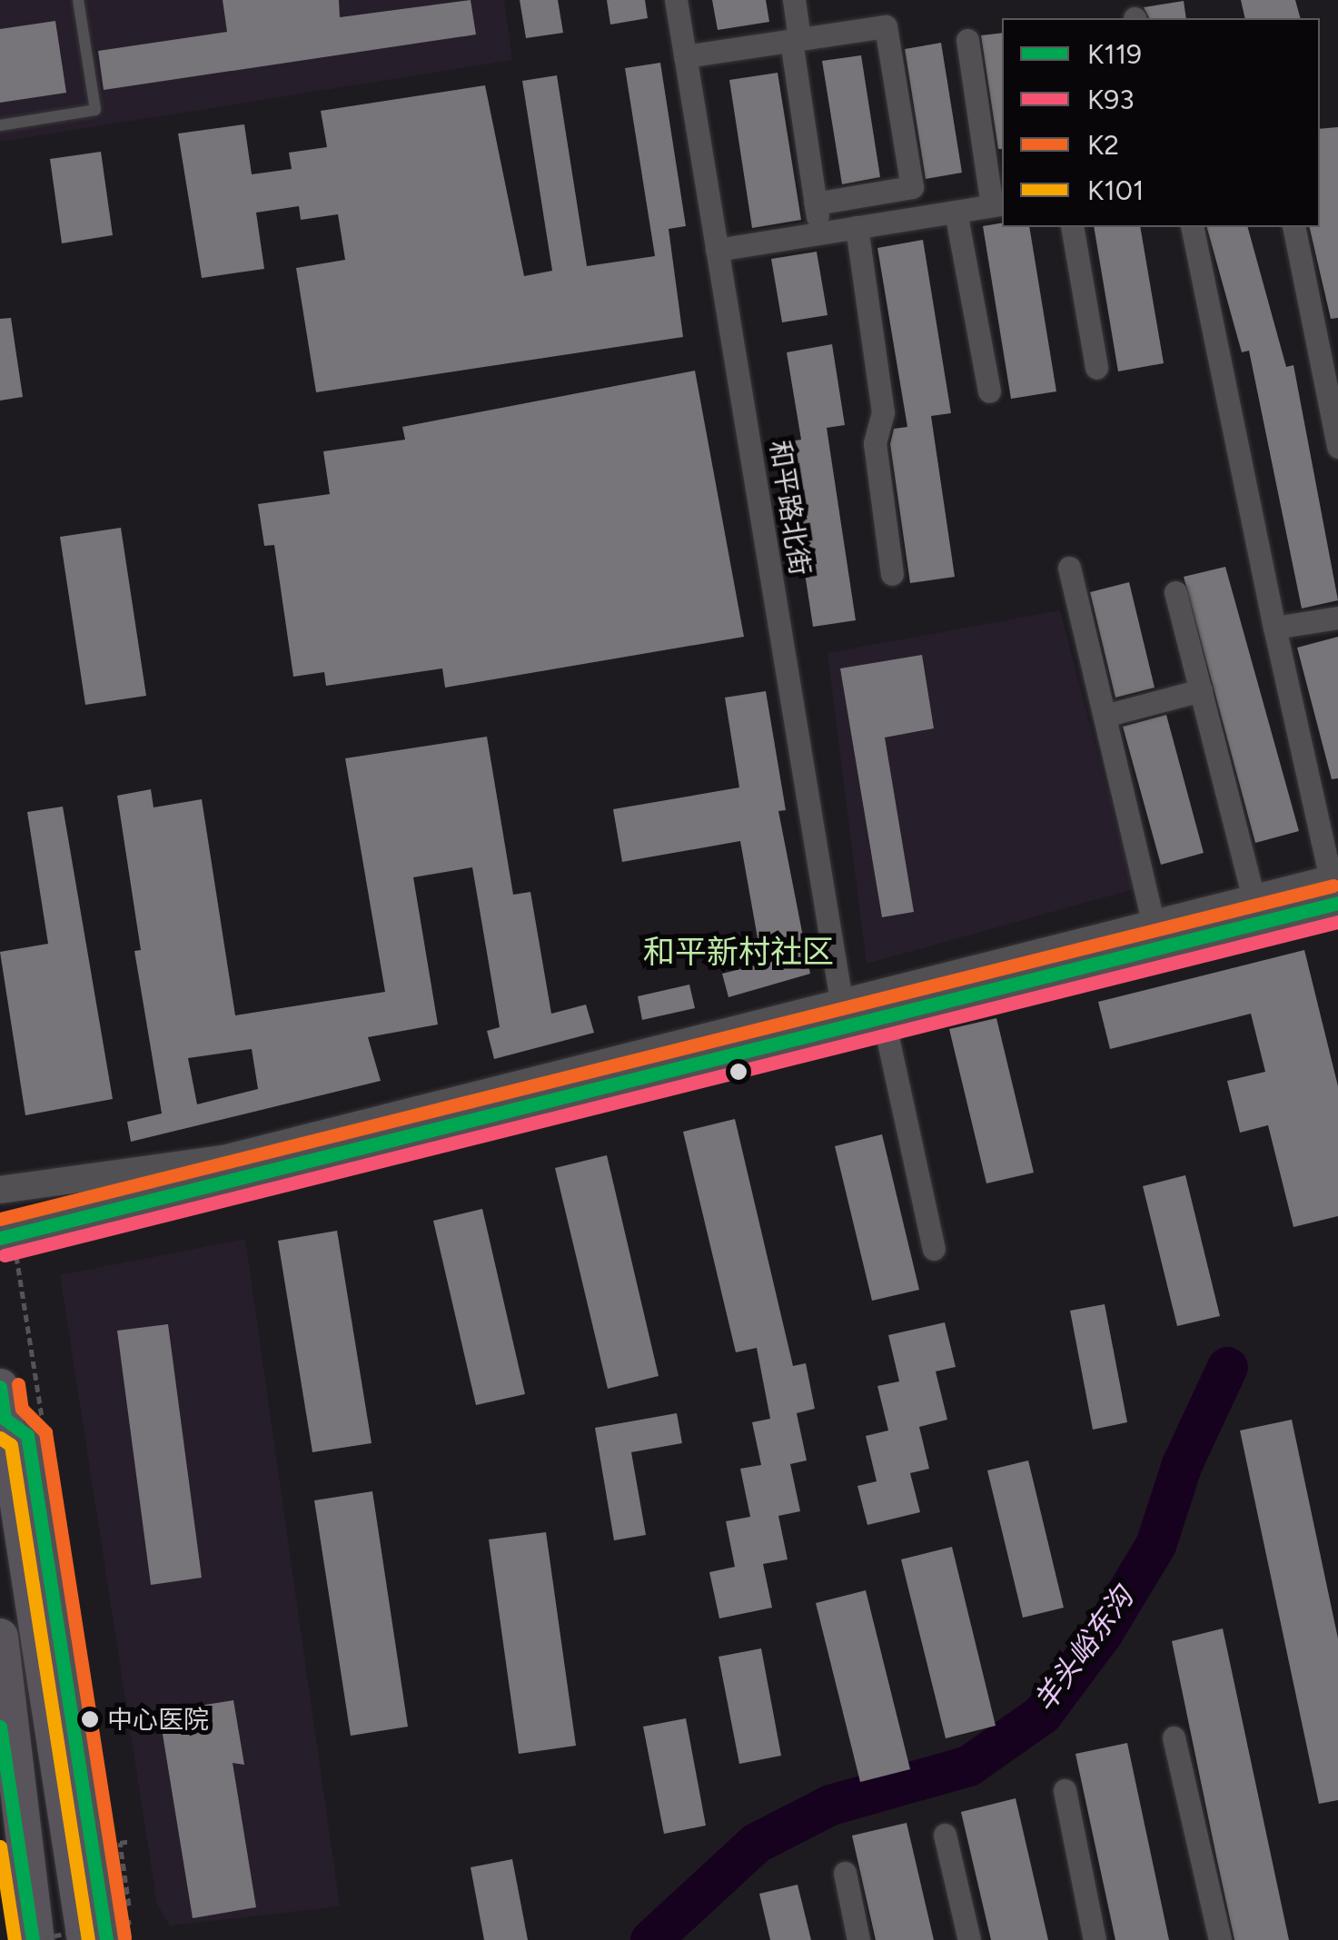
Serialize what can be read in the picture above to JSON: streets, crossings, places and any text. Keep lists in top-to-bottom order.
{
  "streets": {
    "street": ["和平路北街"]
  },
  "districts": ["和平新村社区"],
  "water": ["羊头峪东沟"],
  "places": ["中心医院"],
  "lines": [
    "transit line K2",
    "transit line K119",
    "transit line K93",
    "transit line K101"
  ],
  "legend": [
    "K119",
    "K93",
    "K2",
    "K101"
  ]
}
